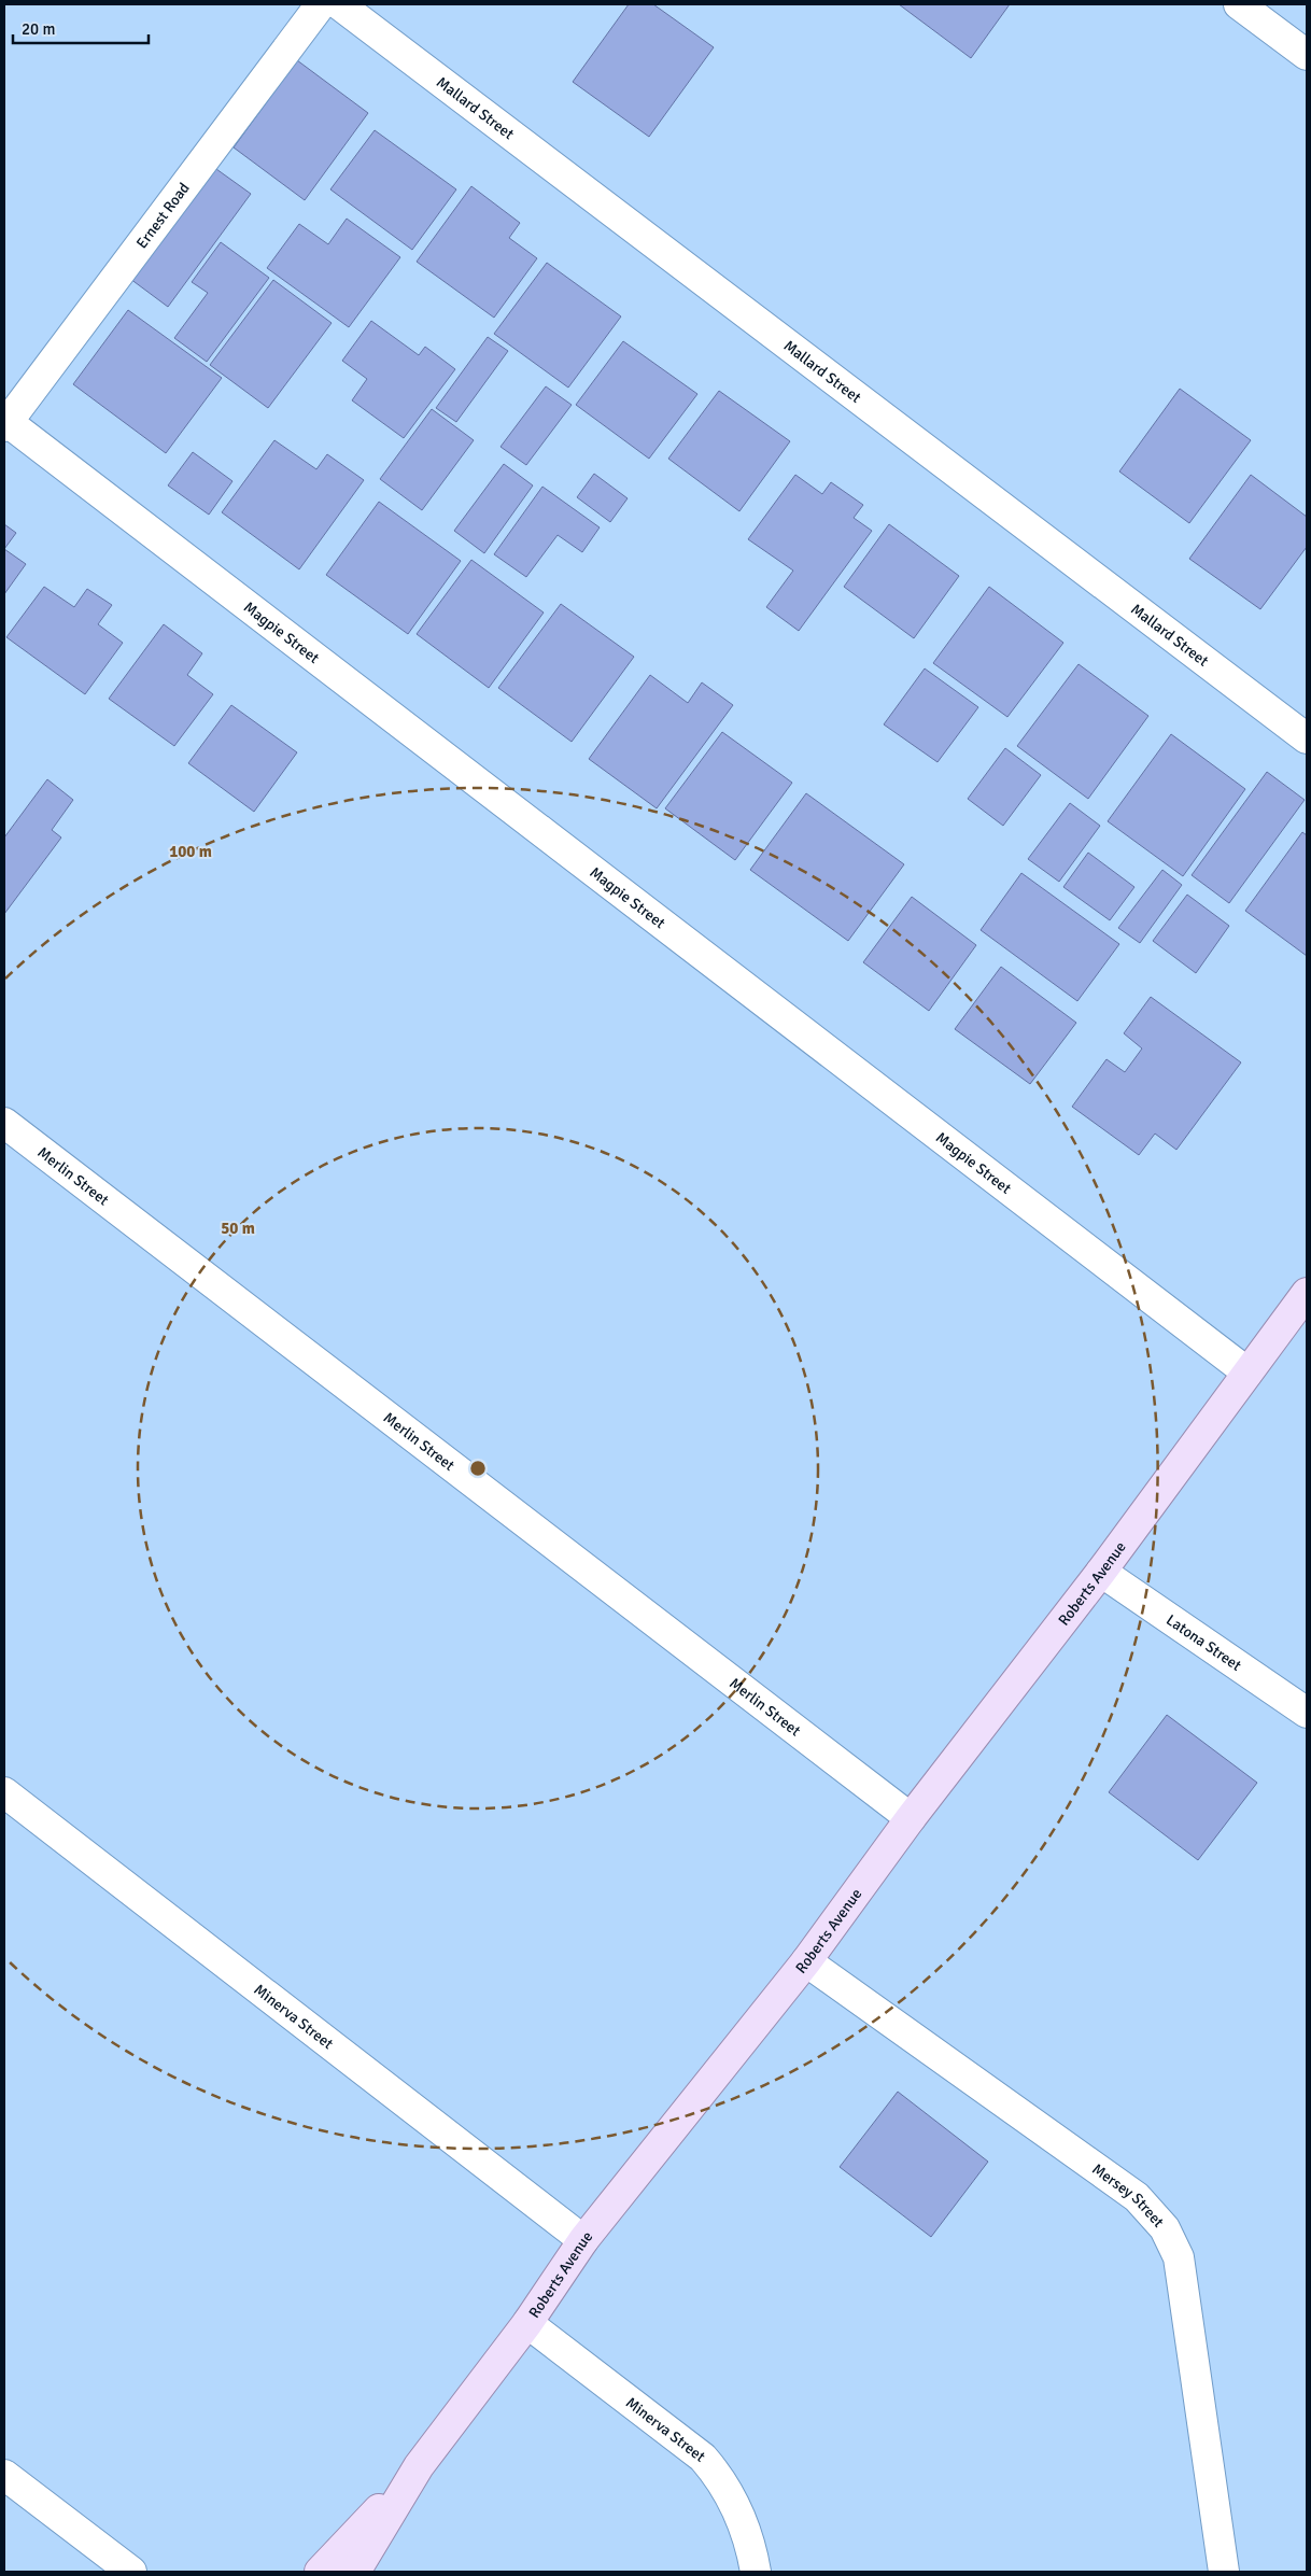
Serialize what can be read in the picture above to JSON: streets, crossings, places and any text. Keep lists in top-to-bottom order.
{
  "streets": {
    "main road": ["Roberts Avenue"],
    "street": [
      "Mallard Street",
      "Ernest Road",
      "Magpie Street",
      "Merlin Street",
      "Latona Street",
      "Minerva Street",
      "Mersey Street"
    ]
  },
  "crossings": [
    ["Ernest Road", "Magpie Street"],
    ["Magpie Street", "Roberts Avenue"],
    ["Merlin Street", "Roberts Avenue"],
    ["Roberts Avenue", "Latona Street"],
    ["Roberts Avenue", "Minerva Street"],
    ["Roberts Avenue", "Mersey Street"]
  ],
  "scale_bar": "20 m",
  "rings": ["100 m", "50 m"]
}
